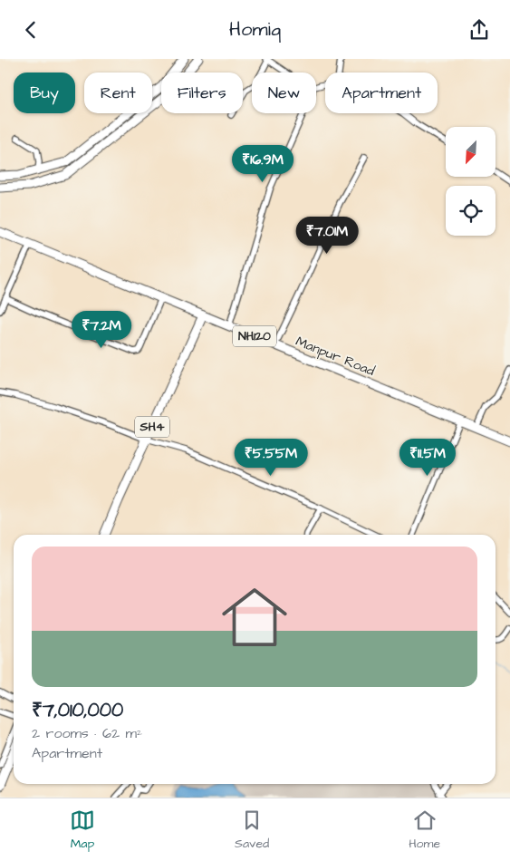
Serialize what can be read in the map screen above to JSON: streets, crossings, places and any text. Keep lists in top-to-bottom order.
{
  "streets": {
    "main road": ["NH120", "Manpur Road", "SH4"]
  },
  "crossings": [
    ["Manpur Road", "SH4"]
  ],
  "north": "bottom left",
  "page": {
    "header": "Homiq",
    "chip": [
      "Buy",
      "Rent",
      "Filters",
      "New",
      "Apartment"
    ],
    "price": [
      "₹16.9M",
      "₹7.01M",
      "₹7.2M",
      "₹5.55M",
      "₹11.5M"
    ],
    "list": [
      {
        "name": "₹7,010,000",
        "note": "2 rooms · 62 m² · Apartment"
      }
    ],
    "tabs": ["Map", "Saved", "Home"]
  }
}
